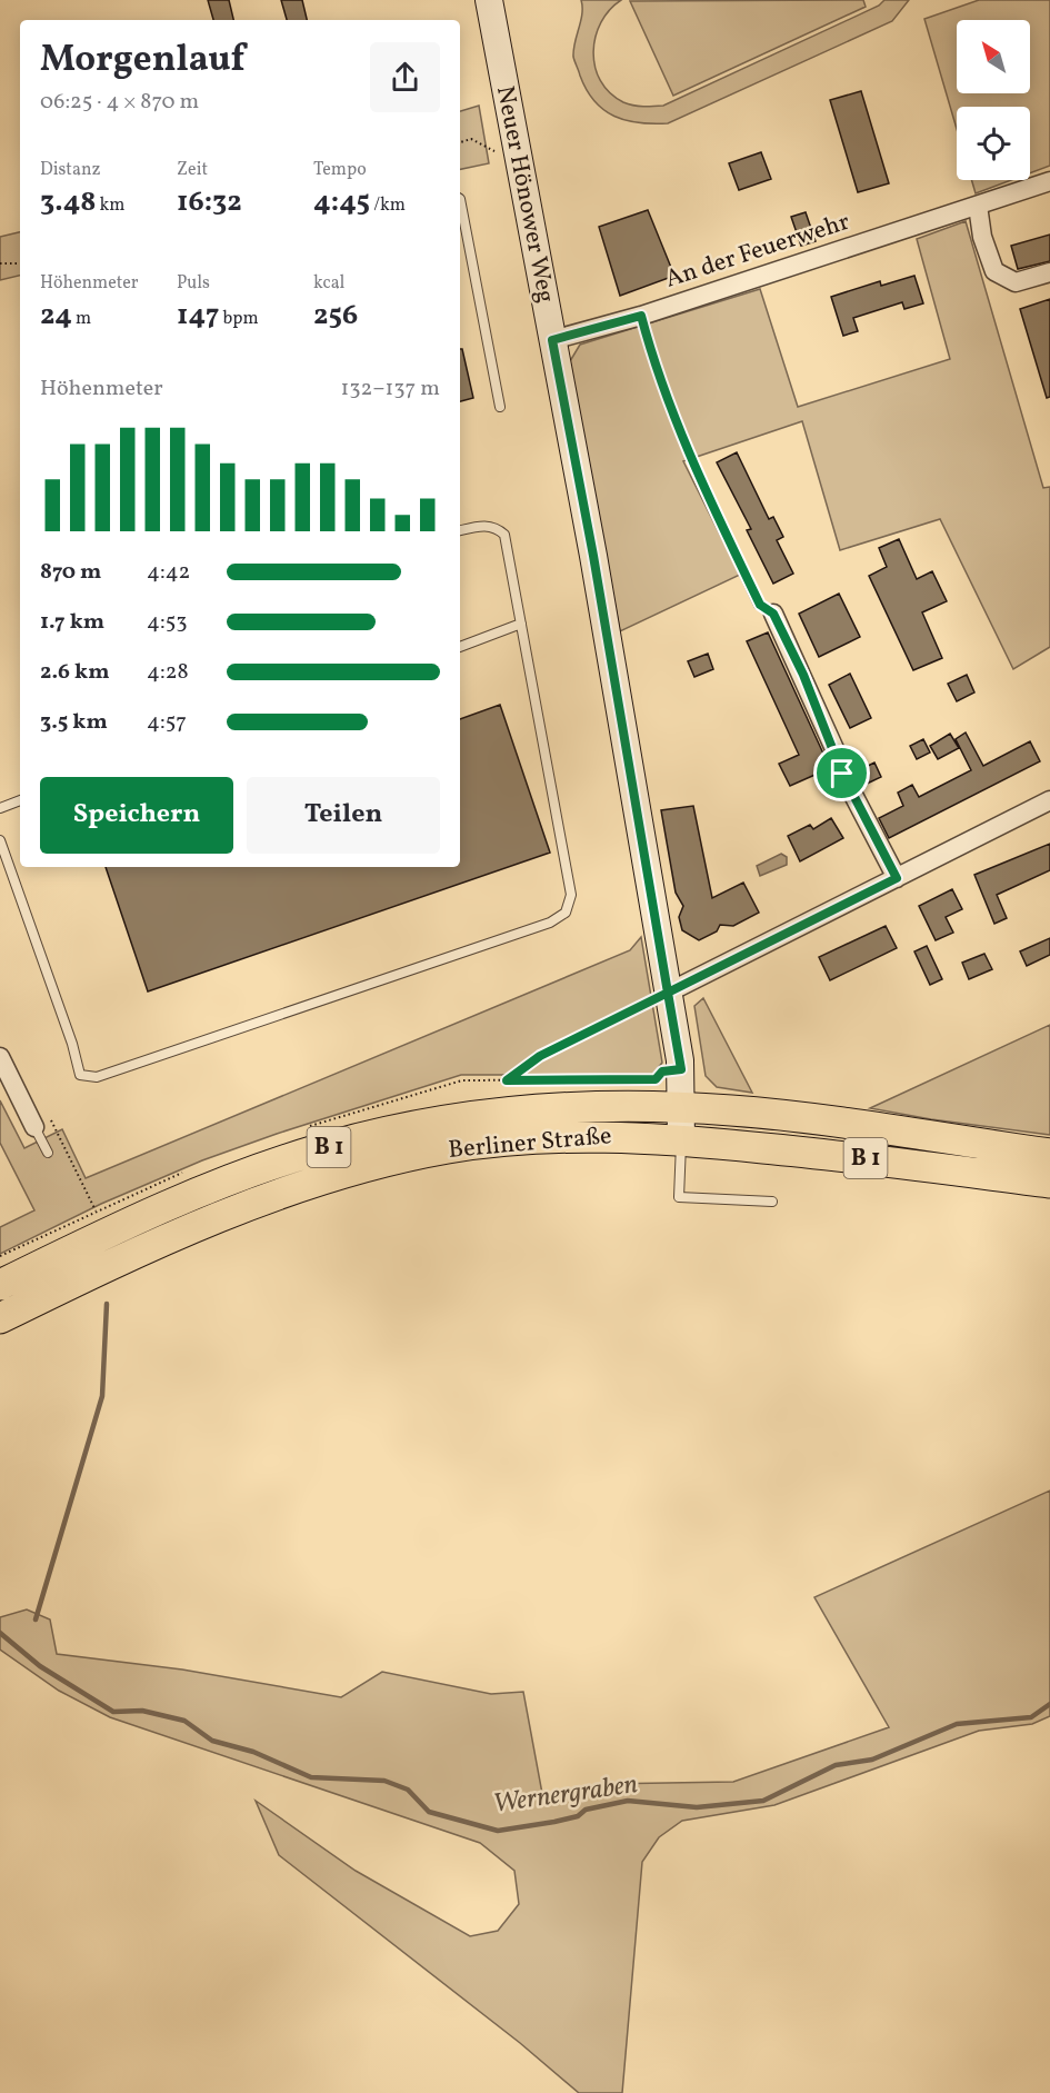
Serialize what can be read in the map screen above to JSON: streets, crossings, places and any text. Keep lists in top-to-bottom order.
{
  "streets": {
    "main road": ["Neuer Hönower Weg", "Berliner Straße", "B 1"],
    "street": ["An der Feuerwehr"]
  },
  "crossings": [
    ["Neuer Hönower Weg", "An der Feuerwehr"],
    ["Neuer Hönower Weg", "Berliner Straße"]
  ],
  "water": ["Wernergraben"],
  "north": "top left",
  "page": {
    "heading": ["Morgenlauf", "06:25 · 4 × 870 m"],
    "stats": [
      ["Distanz", "3.48 km"],
      ["Zeit", "16:32"],
      ["Tempo", "4:45 /km"],
      ["Höhenmeter", "24 m"],
      ["Puls", "147 bpm"],
      ["kcal", "256"]
    ],
    "chart": ["Höhenmeter", "132–137 m"],
    "list": [
      {
        "name": "870 m",
        "note": "4:42"
      },
      {
        "name": "1.7 km",
        "note": "4:53"
      },
      {
        "name": "2.6 km",
        "note": "4:28"
      },
      {
        "name": "3.5 km",
        "note": "4:57"
      }
    ],
    "buttons": ["Speichern", "Teilen"]
  }
}
